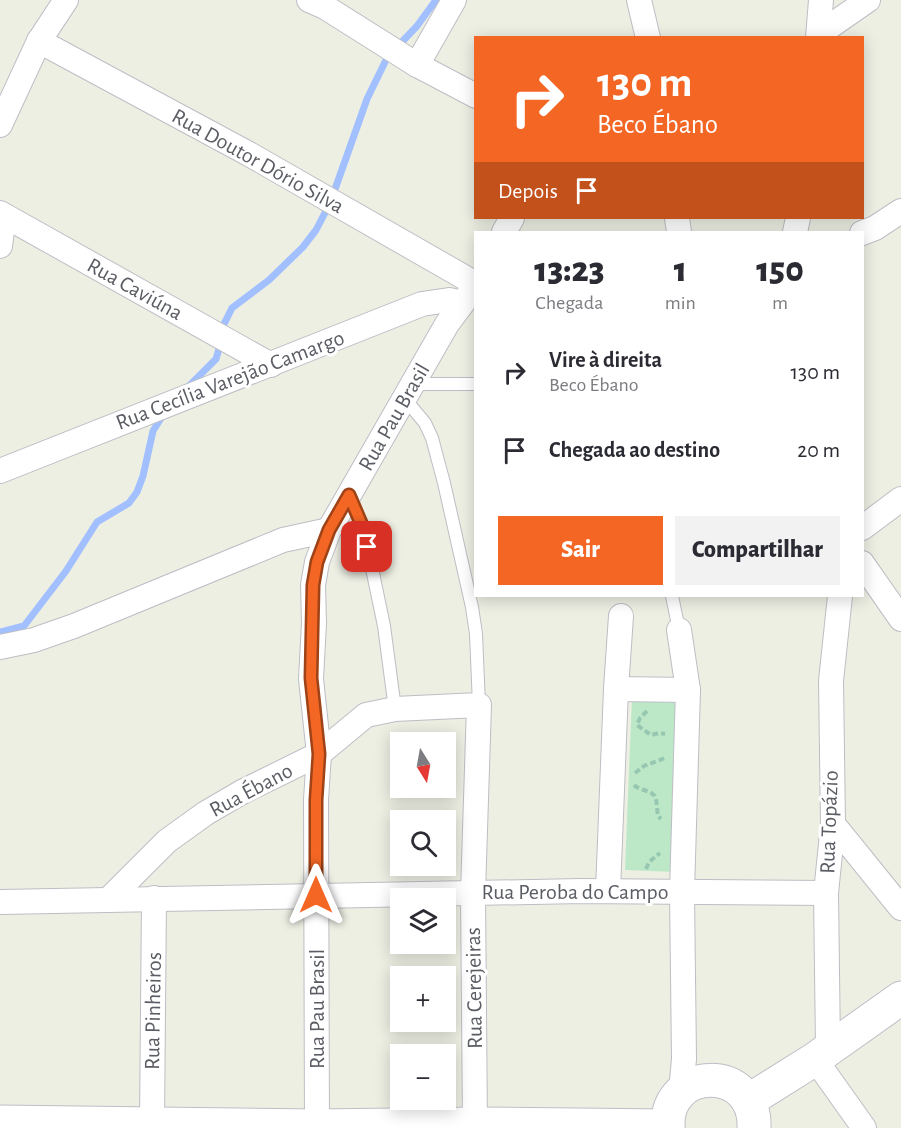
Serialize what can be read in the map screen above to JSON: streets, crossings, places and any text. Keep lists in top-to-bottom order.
{
  "streets": {
    "street": [
      "Rua Doutor Dório Silva",
      "Rua Caviúna",
      "Rua Cecília Varejão Camargo",
      "Rua Pau Brasil",
      "Rua Ébano",
      "Rua Topázio",
      "Rua Peroba do Campo",
      "Rua Cerejeiras",
      "Rua Pinheiros"
    ]
  },
  "crossings": [
    ["Rua Doutor Dório Silva", "Rua Cecília Varejão Camargo"],
    ["Rua Doutor Dório Silva", "Rua Pau Brasil"],
    ["Rua Caviúna", "Rua Cecília Varejão Camargo"],
    ["Rua Cecília Varejão Camargo", "Rua Pau Brasil"],
    ["Rua Pau Brasil", "Rua Ébano"],
    ["Rua Pau Brasil", "Rua Peroba do Campo"],
    ["Rua Ébano", "Rua Peroba do Campo"],
    ["Rua Ébano", "Rua Cerejeiras"],
    ["Rua Topázio", "Rua Peroba do Campo"],
    ["Rua Peroba do Campo", "Rua Cerejeiras"],
    ["Rua Peroba do Campo", "Rua Pinheiros"]
  ],
  "north": "bottom",
  "page": {
    "turn": ["130 m", "Beco Ébano"],
    "then": "Depois",
    "eta": [
      "13:23",
      "Chegada",
      "1",
      "min",
      "150",
      "m"
    ],
    "list": [
      {
        "name": "Vire à direita",
        "note": "Beco Ébano",
        "value": "130 m"
      },
      {
        "name": "Chegada ao destino",
        "value": "20 m"
      }
    ],
    "buttons": ["Sair", "Compartilhar"],
    "map_buttons": ["+", "−"]
  }
}
